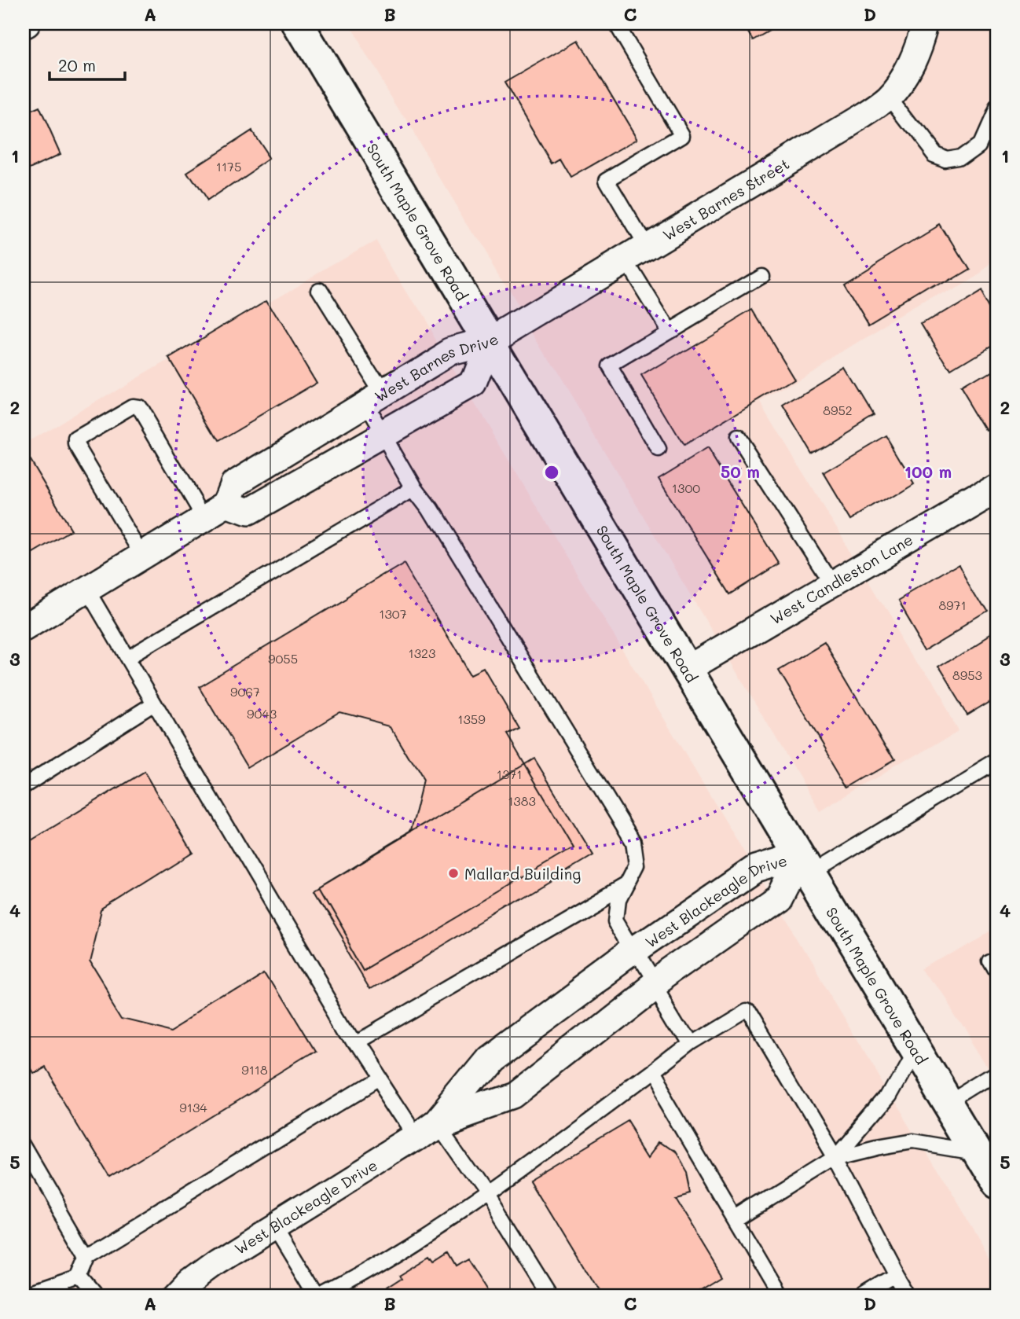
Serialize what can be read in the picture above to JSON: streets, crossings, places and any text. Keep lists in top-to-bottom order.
{
  "streets": {
    "main road": ["South Maple Grove Road"],
    "street": [
      "West Barnes Street",
      "West Barnes Drive",
      "West Candleston Lane",
      "West Blackeagle Drive"
    ]
  },
  "crossings": [
    ["West Barnes Street", "South Maple Grove Road"],
    ["West Barnes Street", "West Barnes Drive"],
    ["South Maple Grove Road", "West Barnes Drive"],
    ["South Maple Grove Road", "West Candleston Lane"],
    ["South Maple Grove Road", "West Blackeagle Drive"]
  ],
  "places": ["Mallard Building"],
  "house_numbers": [
    "1175",
    "8952",
    "1300",
    "8971",
    "1307",
    "1323",
    "9055",
    "8953",
    "9067",
    "9043",
    "1359",
    "1371",
    "1383",
    "9118",
    "9134"
  ],
  "scale_bar": "20 m",
  "grid": {
    "columns": [
      "A",
      "B",
      "C",
      "D"
    ],
    "rows": [
      "1",
      "2",
      "3",
      "4",
      "5"
    ]
  },
  "rings": ["50 m", "100 m"]
}
